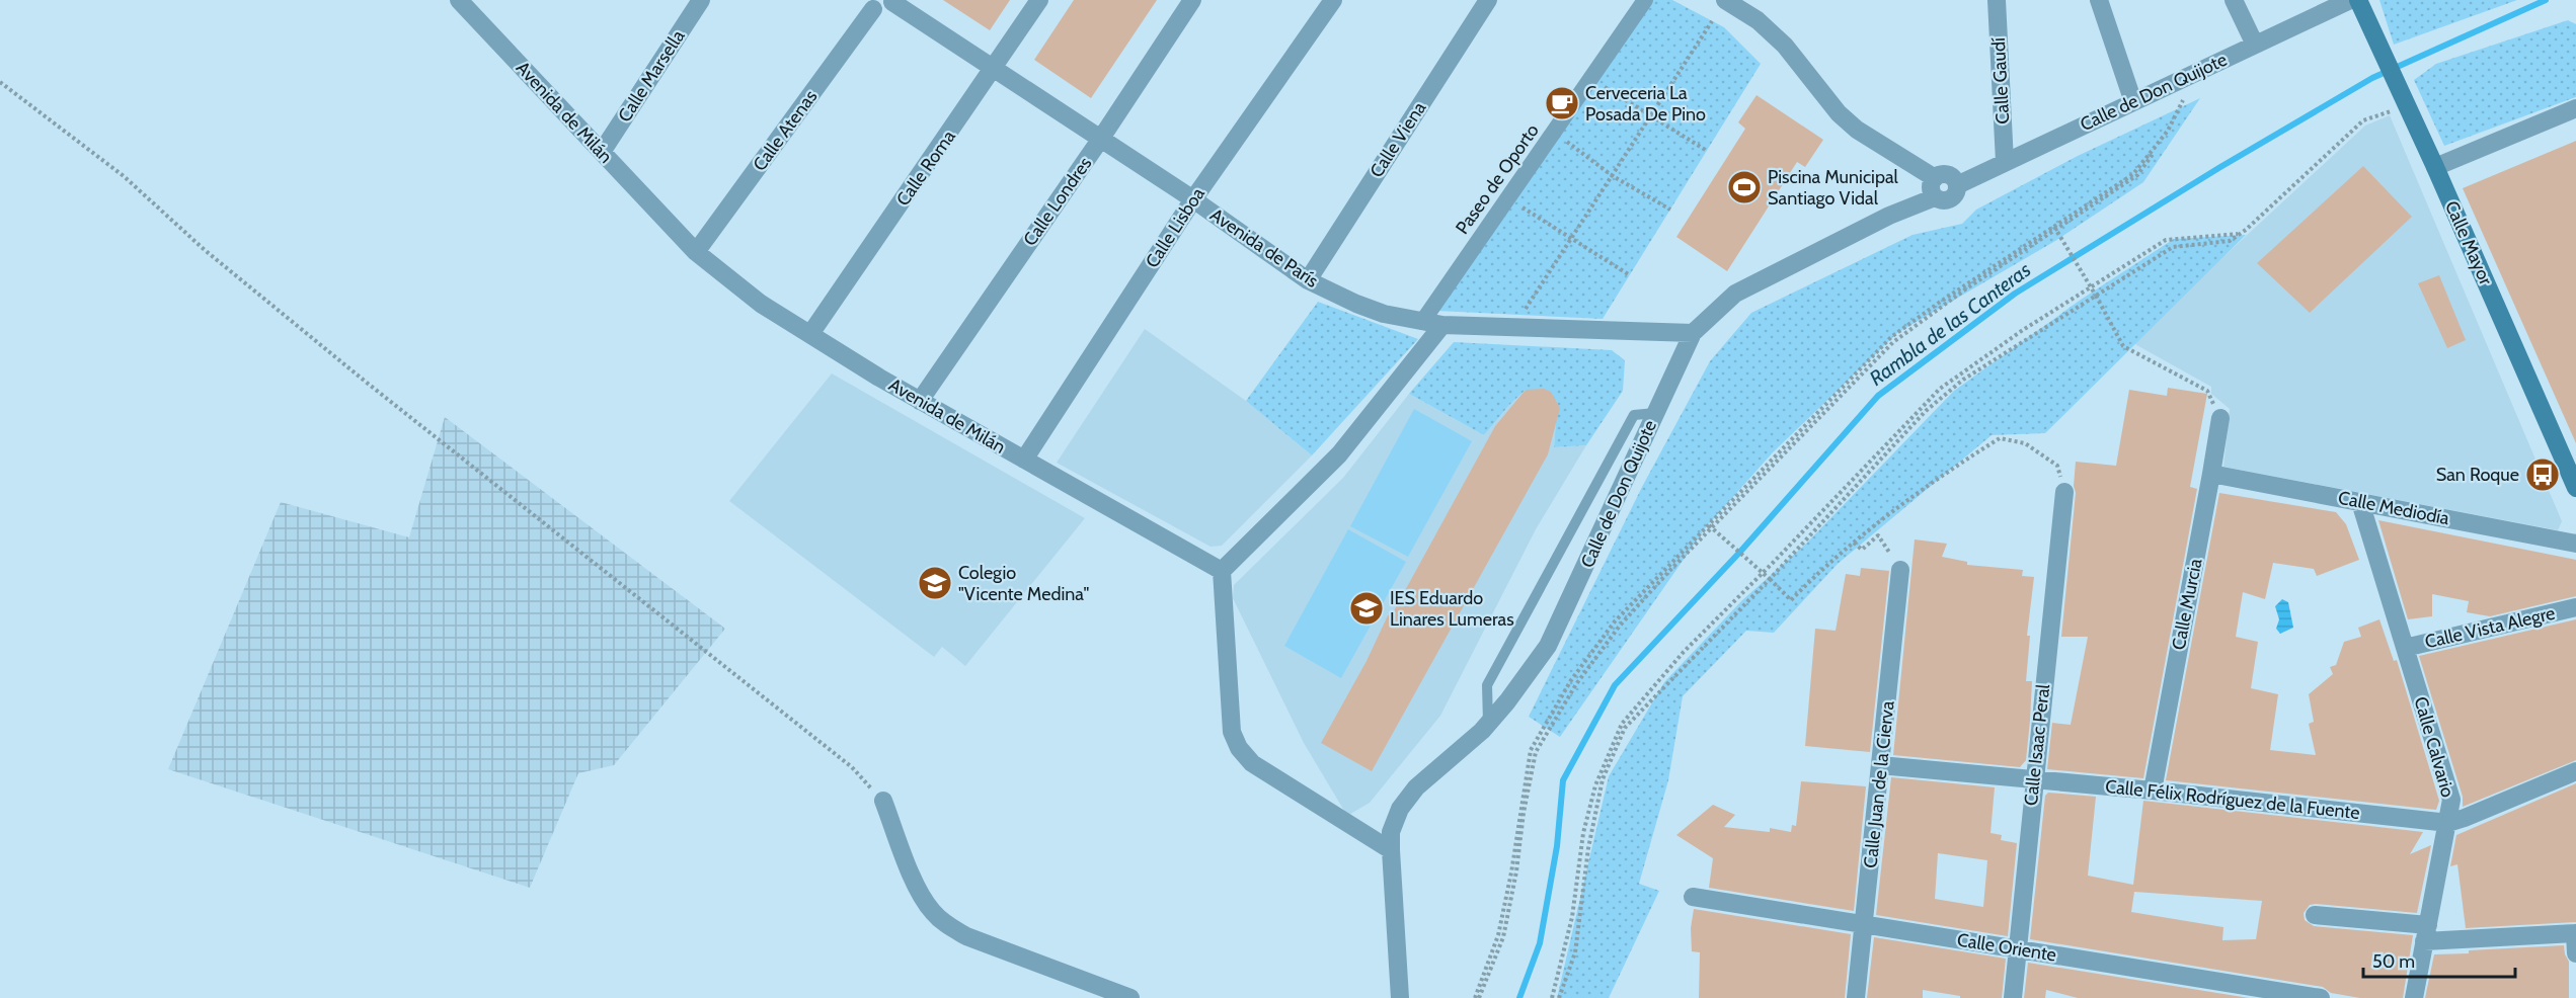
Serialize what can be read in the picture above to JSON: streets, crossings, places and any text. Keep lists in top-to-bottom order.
{
  "streets": {
    "main road": ["Calle Mayor"],
    "street": [
      "Calle Marsella",
      "Calle Gaudí",
      "Calle de Don Quijote",
      "Avenida de Milán",
      "Calle Atenas",
      "Calle Viena",
      "Calle Roma",
      "Paseo de Oporto",
      "Calle Londres",
      "Calle Lisboa",
      "Avenida de París",
      "Calle Mediodía",
      "Calle Murcia",
      "Calle Vista Alegre",
      "Calle Isaac Peral",
      "Calle Calvario",
      "Calle Juan de la Cierva",
      "Calle Félix Rodríguez de la Fuente",
      "Calle Oriente"
    ]
  },
  "crossings": [
    ["Calle Marsella", "Avenida de Milán"],
    ["Calle Gaudí", "Calle de Don Quijote"],
    ["Calle de Don Quijote", "Avenida de París"],
    ["Avenida de Milán", "Calle Atenas"],
    ["Avenida de Milán", "Calle Roma"],
    ["Avenida de Milán", "Calle Londres"],
    ["Avenida de Milán", "Calle Lisboa"],
    ["Calle Viena", "Avenida de París"],
    ["Calle Roma", "Avenida de París"],
    ["Paseo de Oporto", "Avenida de París"],
    ["Calle Londres", "Avenida de París"],
    ["Calle Lisboa", "Avenida de París"],
    ["Calle Mediodía", "Calle Murcia"],
    ["Calle Mediodía", "Calle Calvario"],
    ["Calle Murcia", "Calle Félix Rodríguez de la Fuente"],
    ["Calle Vista Alegre", "Calle Calvario"],
    ["Calle Isaac Peral", "Calle Félix Rodríguez de la Fuente"],
    ["Calle Isaac Peral", "Calle Oriente"],
    ["Calle Calvario", "Calle Félix Rodríguez de la Fuente"],
    ["Calle Juan de la Cierva", "Calle Félix Rodríguez de la Fuente"],
    ["Calle Juan de la Cierva", "Calle Oriente"]
  ],
  "water": ["Rambla de las Canteras"],
  "places": {
    "cafe": ["Cerveceria La Posada De Pino"],
    "sports": ["Piscina Municipal Santiago Vidal"],
    "bus stop": ["San Roque"],
    "school or university": ["Colegio \"Vicente Medina\"", "IES Eduardo Linares Lumeras"]
  },
  "scale_bar": "50 m"
}
